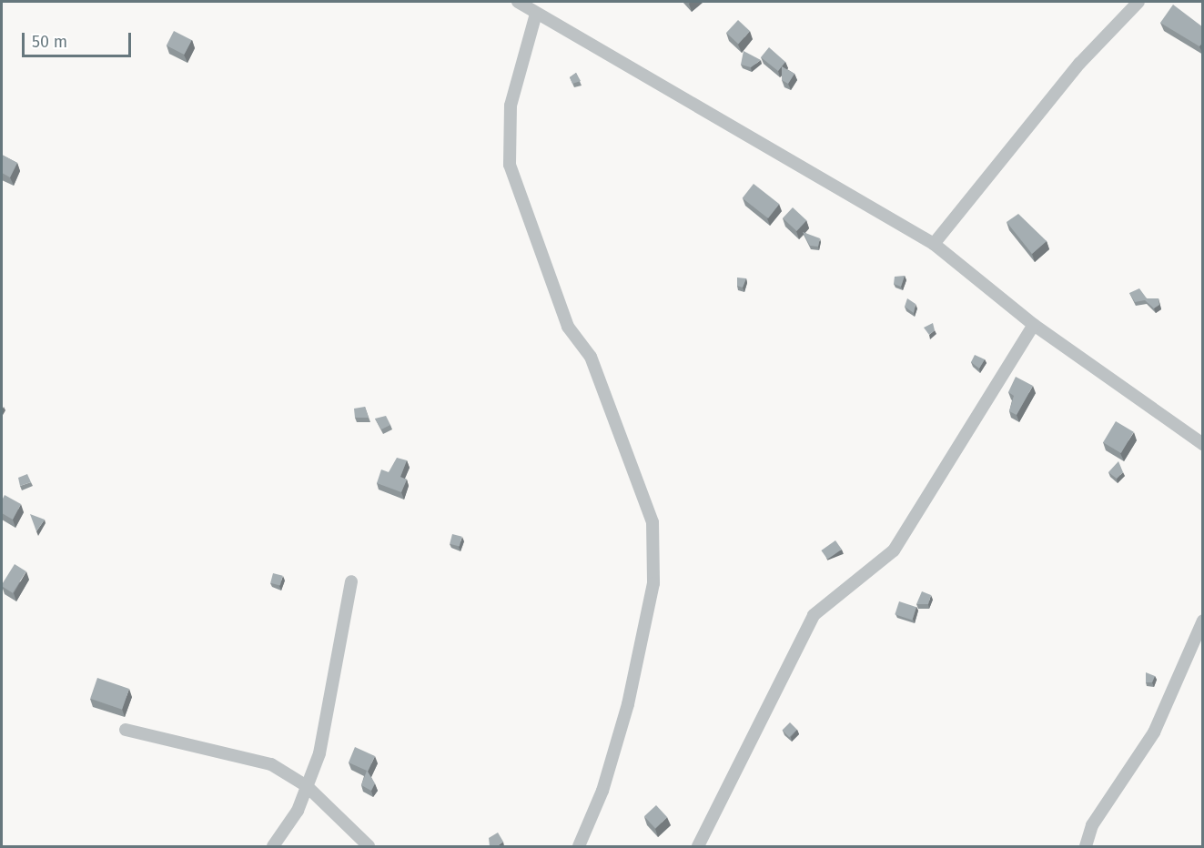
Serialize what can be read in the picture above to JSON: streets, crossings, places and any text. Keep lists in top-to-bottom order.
{
  "scale_bar": "50 m"
}
